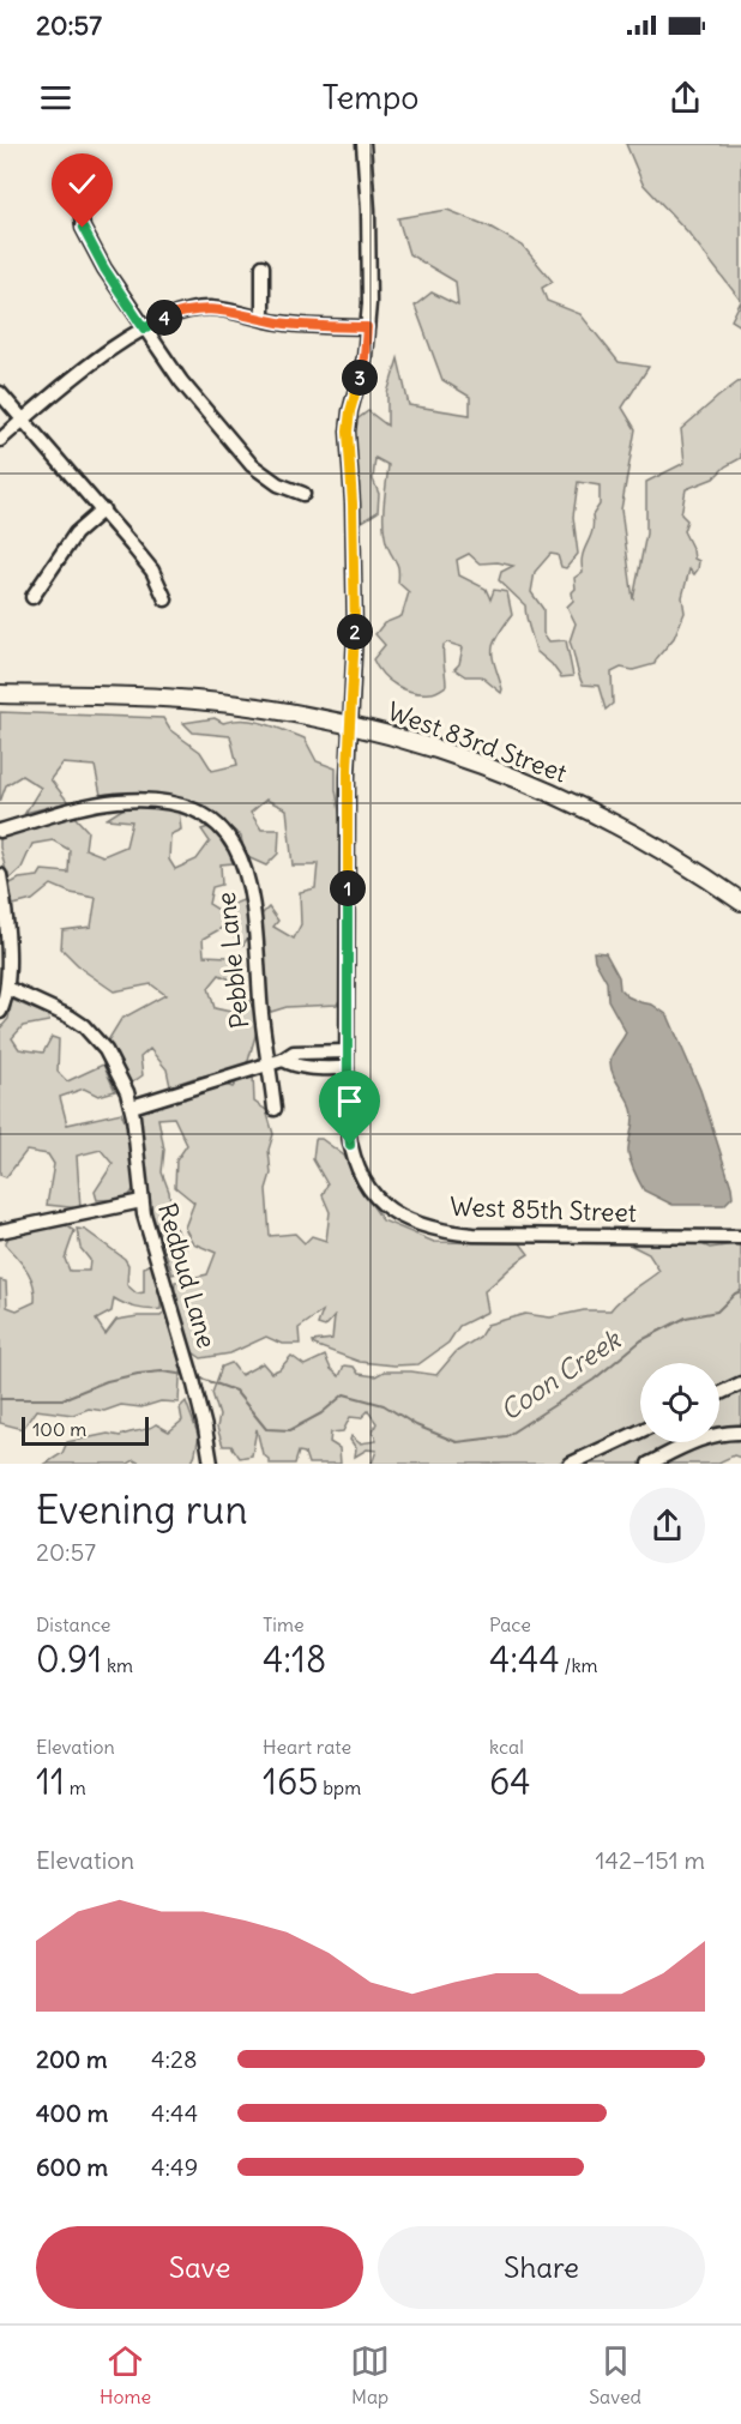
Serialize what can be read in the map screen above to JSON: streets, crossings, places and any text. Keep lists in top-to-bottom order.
{
  "streets": {
    "main road": ["West 83rd Street"],
    "street": ["Pebble Lane", "West 85th Street", "Redbud Lane"]
  },
  "crossings": [
    ["West 83rd Street", "West 85th Street"]
  ],
  "water": ["Coon Creek"],
  "scale_bar": "100 m",
  "page": {
    "status": "20:57",
    "header": "Tempo",
    "pins": [
      "4",
      "3",
      "2",
      "1"
    ],
    "scale": "100 m",
    "heading": ["Evening run", "20:57"],
    "stats": [
      ["Distance", "0.91 km"],
      ["Time", "4:18"],
      ["Pace", "4:44 /km"],
      ["Elevation", "11 m"],
      ["Heart rate", "165 bpm"],
      ["kcal", "64"]
    ],
    "chart": ["Elevation", "142–151 m"],
    "list": [
      {
        "name": "200 m",
        "note": "4:28"
      },
      {
        "name": "400 m",
        "note": "4:44"
      },
      {
        "name": "600 m",
        "note": "4:49"
      }
    ],
    "buttons": ["Save", "Share"],
    "tabs": ["Home", "Map", "Saved"]
  }
}
